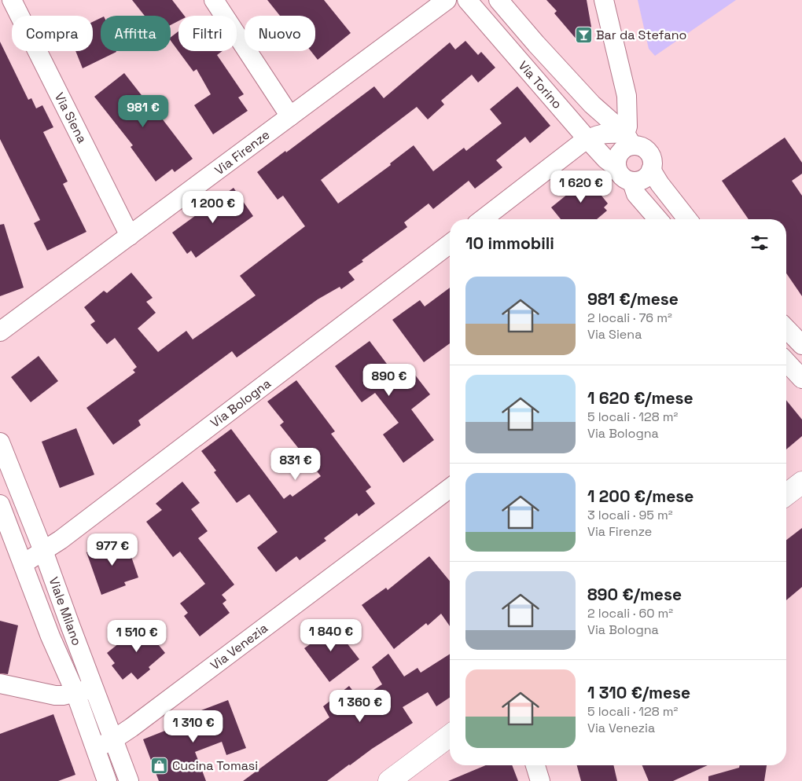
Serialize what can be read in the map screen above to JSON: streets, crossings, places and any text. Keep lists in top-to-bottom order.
{
  "streets": {
    "street": [
      "Via Torino",
      "Via Siena",
      "Via Firenze",
      "Via Bologna",
      "Viale Milano",
      "Via Venezia"
    ]
  },
  "crossings": [
    ["Via Siena", "Via Firenze"],
    ["Via Bologna", "Viale Milano"],
    ["Viale Milano", "Via Venezia"]
  ],
  "places": {
    "bar": ["Bar da Stefano"],
    "shop": ["Cucina Tomasi"]
  },
  "page": {
    "chip": [
      "Compra",
      "Affitta",
      "Filtri",
      "Nuovo"
    ],
    "price": [
      "981 €",
      "1 620 €",
      "1 200 €",
      "890 €",
      "831 €",
      "977 €",
      "1 840 €",
      "1 510 €",
      "1 360 €",
      "1 310 €"
    ],
    "heading": "10 immobili",
    "list": [
      {
        "name": "981 €/mese",
        "note": "2 locali · 76 m² · Via Siena"
      },
      {
        "name": "1 620 €/mese",
        "note": "5 locali · 128 m² · Via Bologna"
      },
      {
        "name": "1 200 €/mese",
        "note": "3 locali · 95 m² · Via Firenze"
      },
      {
        "name": "890 €/mese",
        "note": "2 locali · 60 m² · Via Bologna"
      },
      {
        "name": "1 310 €/mese",
        "note": "5 locali · 128 m² · Via Venezia"
      }
    ]
  }
}
